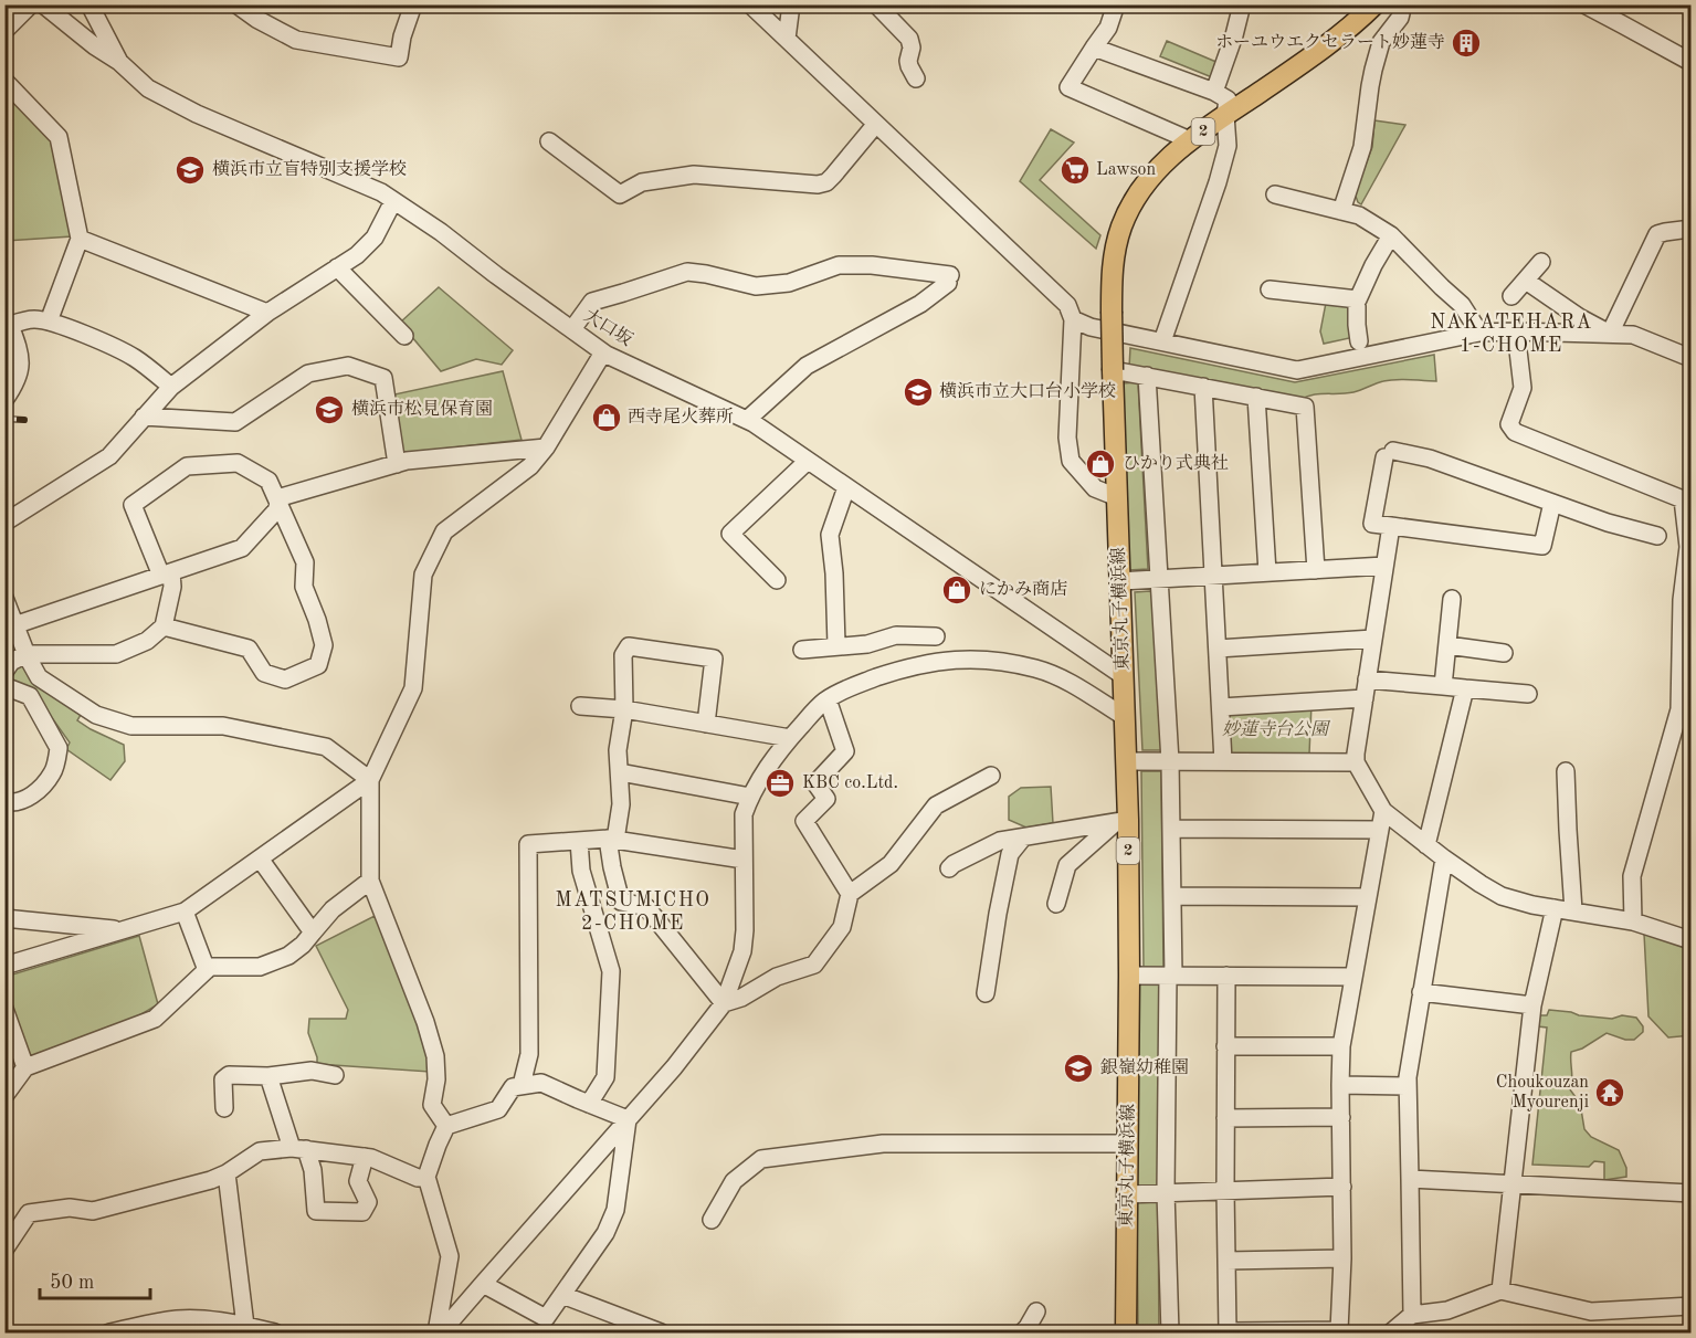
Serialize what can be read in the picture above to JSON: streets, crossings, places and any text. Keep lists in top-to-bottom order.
{
  "streets": {
    "main road": ["2", "東京丸子横浜線"],
    "street": ["大口坂"]
  },
  "crossings": [
    ["大口坂", "東京丸子横浜線"]
  ],
  "districts": ["NAKATEHARA 1-CHOME", "MATSUMICHO 2-CHOME"],
  "parks": ["妙蓮寺台公園"],
  "places": {
    "building": ["ホーユウエクセラート妙蓮寺"],
    "school or university": [
      "横浜市立盲特別支援学校",
      "横浜市立大口台小学校",
      "横浜市松見保育園",
      "銀嶺幼稚園"
    ],
    "supermarket": ["Lawson"],
    "shop": ["西寺尾火葬所", "ひかり式典社", "にかみ商店"],
    "office": ["KBC co.Ltd."],
    "temple": ["Choukouzan Myourenji"]
  },
  "scale_bar": "50 m"
}
